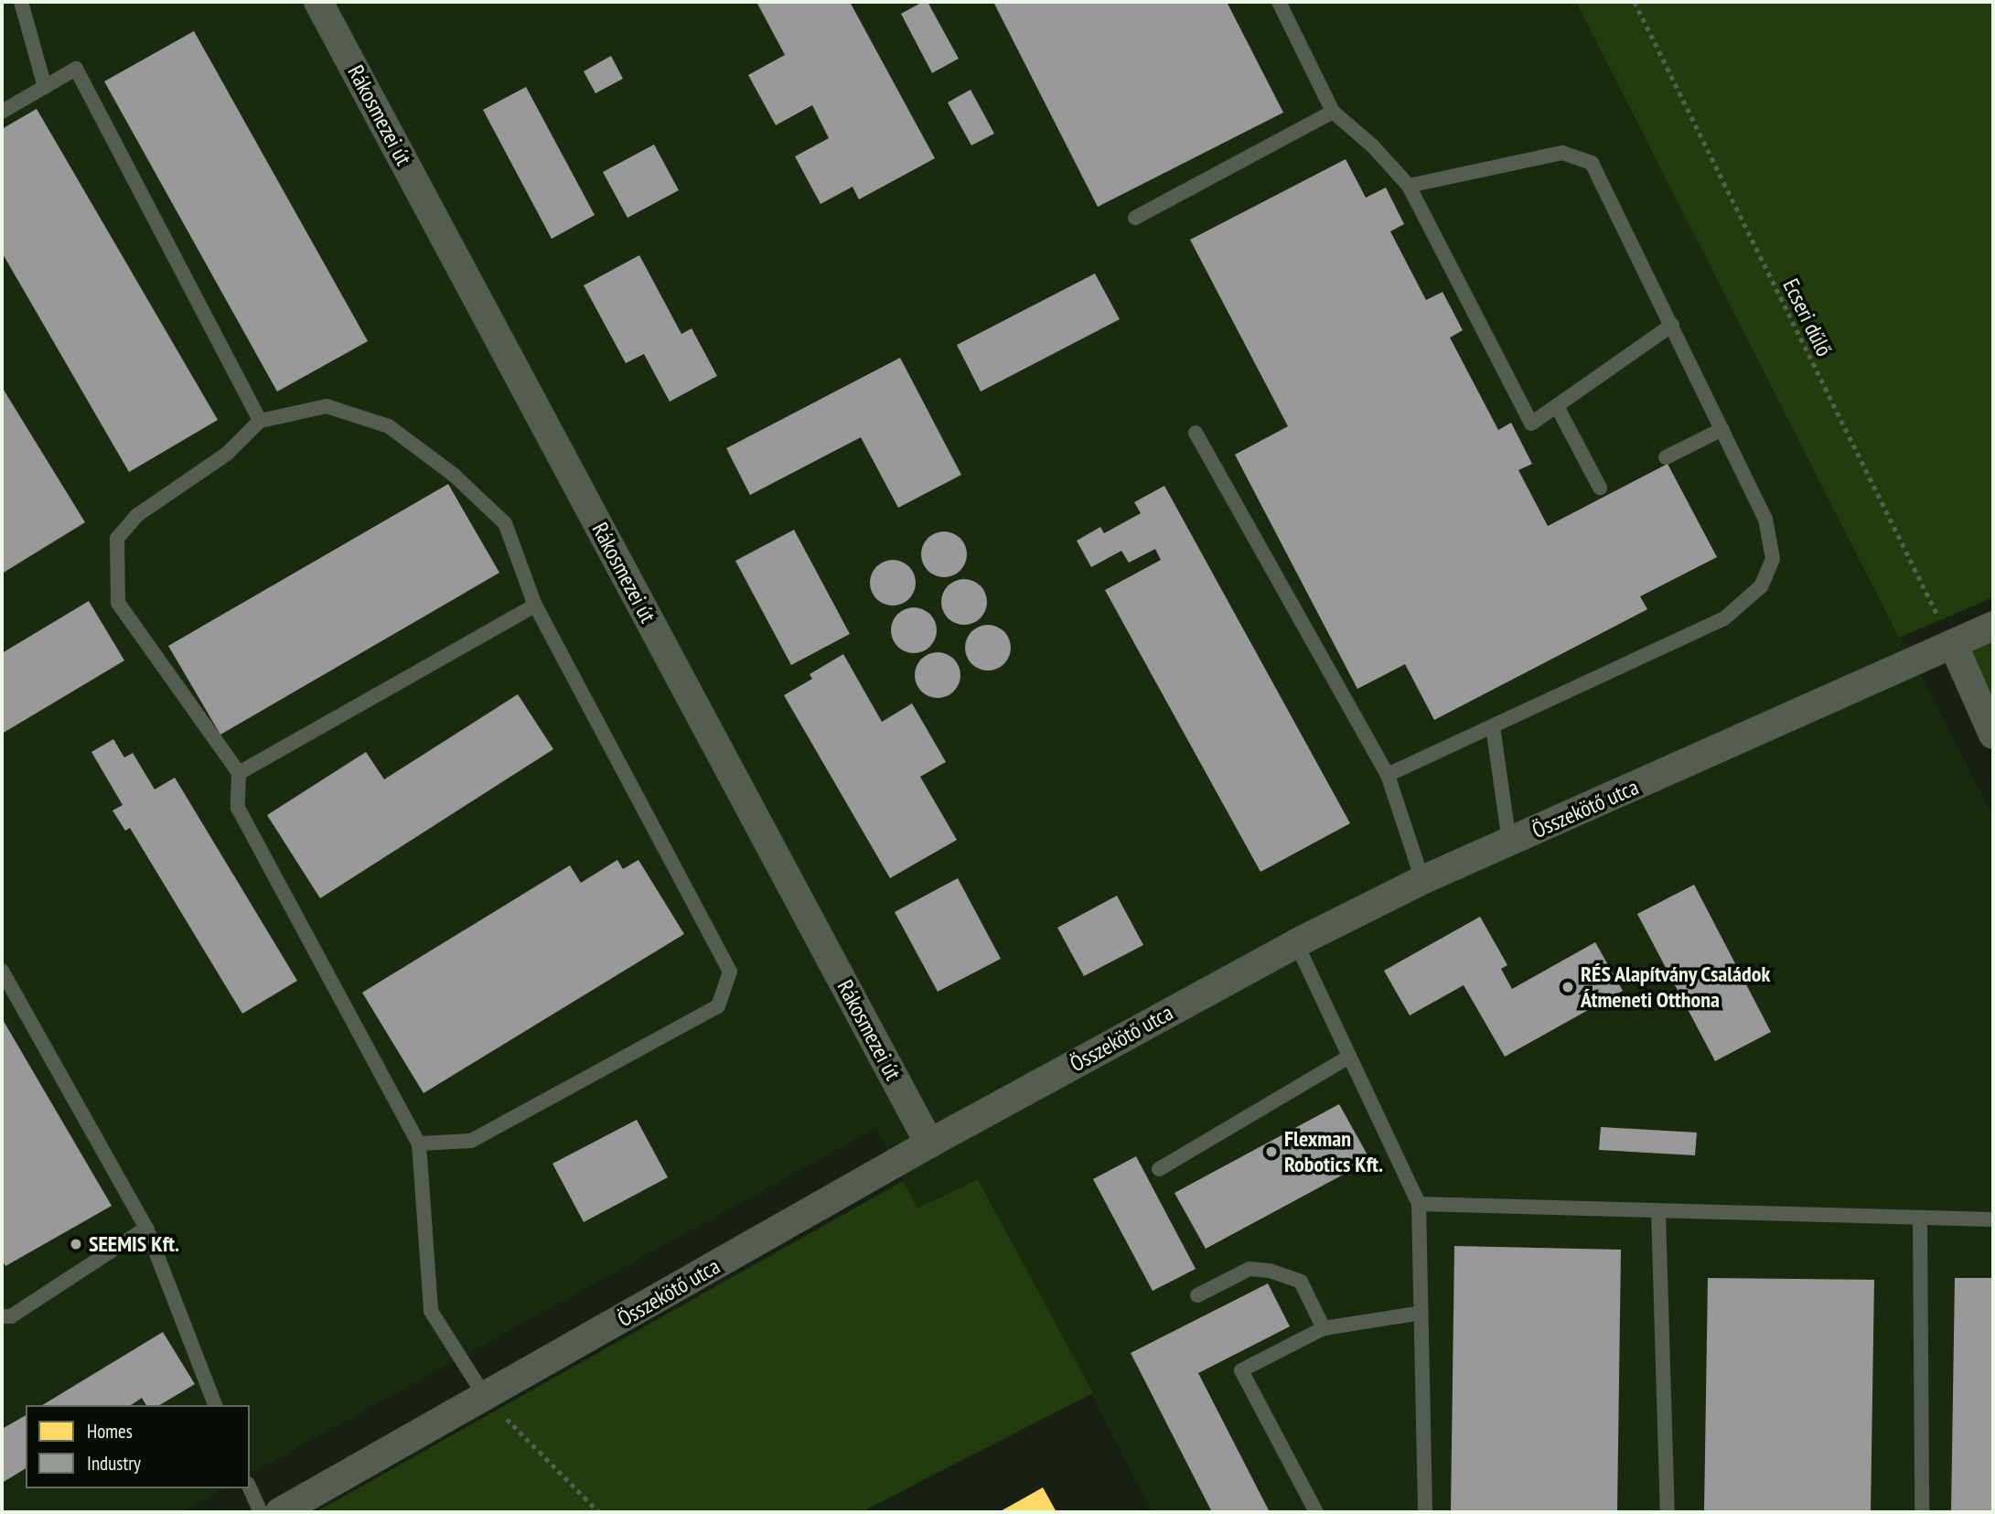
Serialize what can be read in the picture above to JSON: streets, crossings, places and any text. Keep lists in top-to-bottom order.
{
  "streets": {
    "street": ["Rákosmezei út", "Összekötő utca"],
    "path": ["Ecseri dűlő"]
  },
  "crossings": [
    ["Rákosmezei út", "Összekötő utca"],
    ["Ecseri dűlő", "Összekötő utca"]
  ],
  "places": ["RÉS Alapítvány Családok Átmeneti Otthona", "Flexman Robotics Kft.", "SEEMIS Kft."],
  "legend": ["Homes", "Industry"]
}
